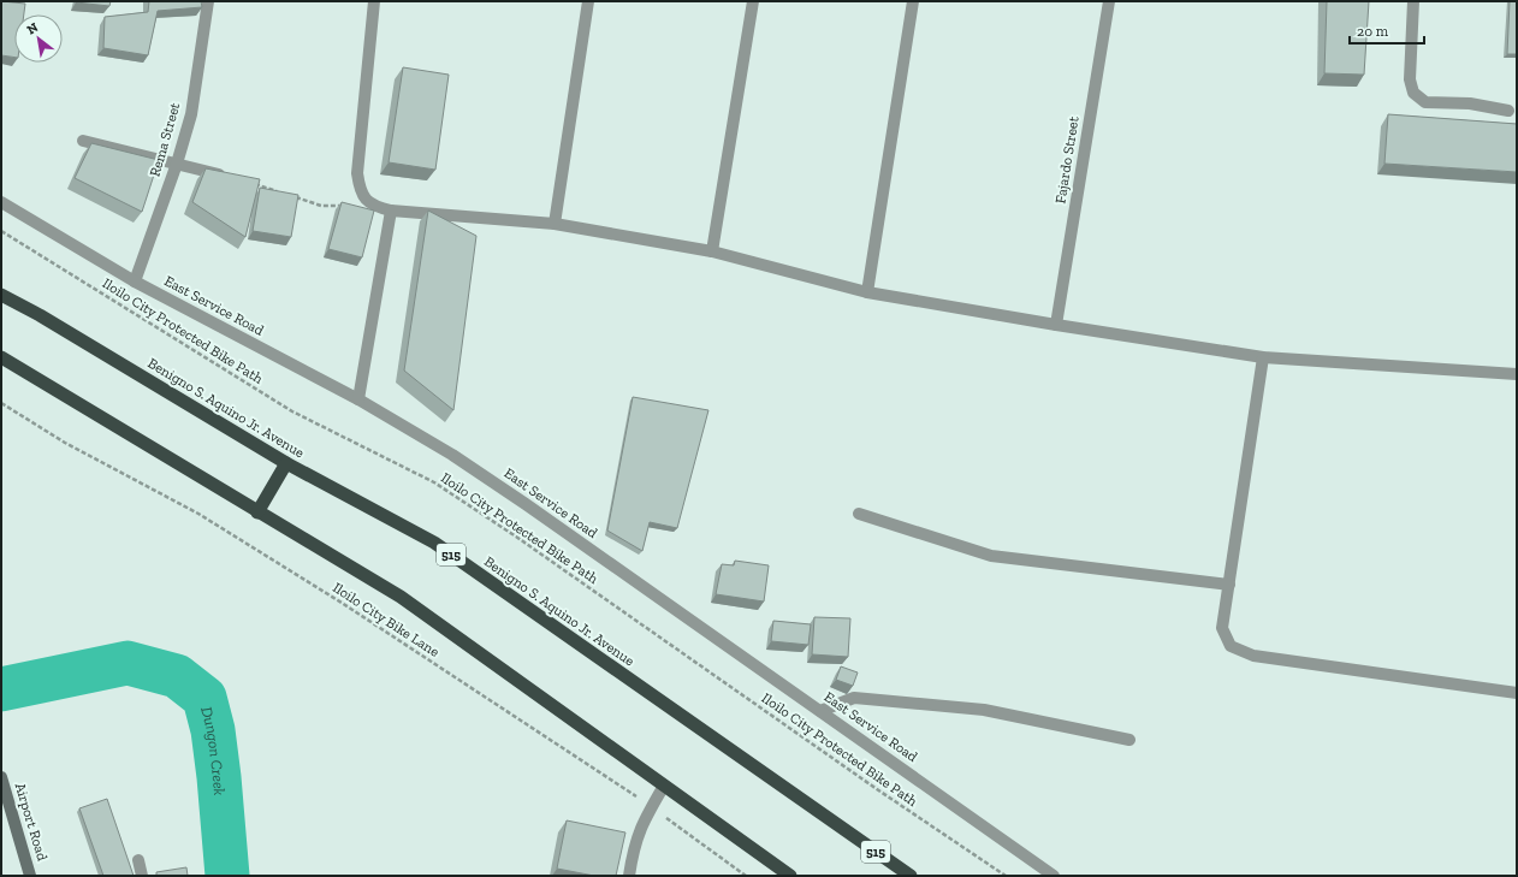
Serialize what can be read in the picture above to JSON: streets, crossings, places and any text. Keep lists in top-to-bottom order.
{
  "streets": {
    "highway": ["Benigno S. Aquino Jr. Avenue", "515"],
    "main road": ["Airport Road"],
    "street": ["Rema Street", "Fajardo Street", "East Service Road"],
    "path": ["Iloilo City Protected Bike Path", "Iloilo City Bike Lane"]
  },
  "crossings": [
    ["Rema Street", "East Service Road"]
  ],
  "water": ["Dungon Creek"],
  "scale_bar": "20 m",
  "north": "top left"
}
